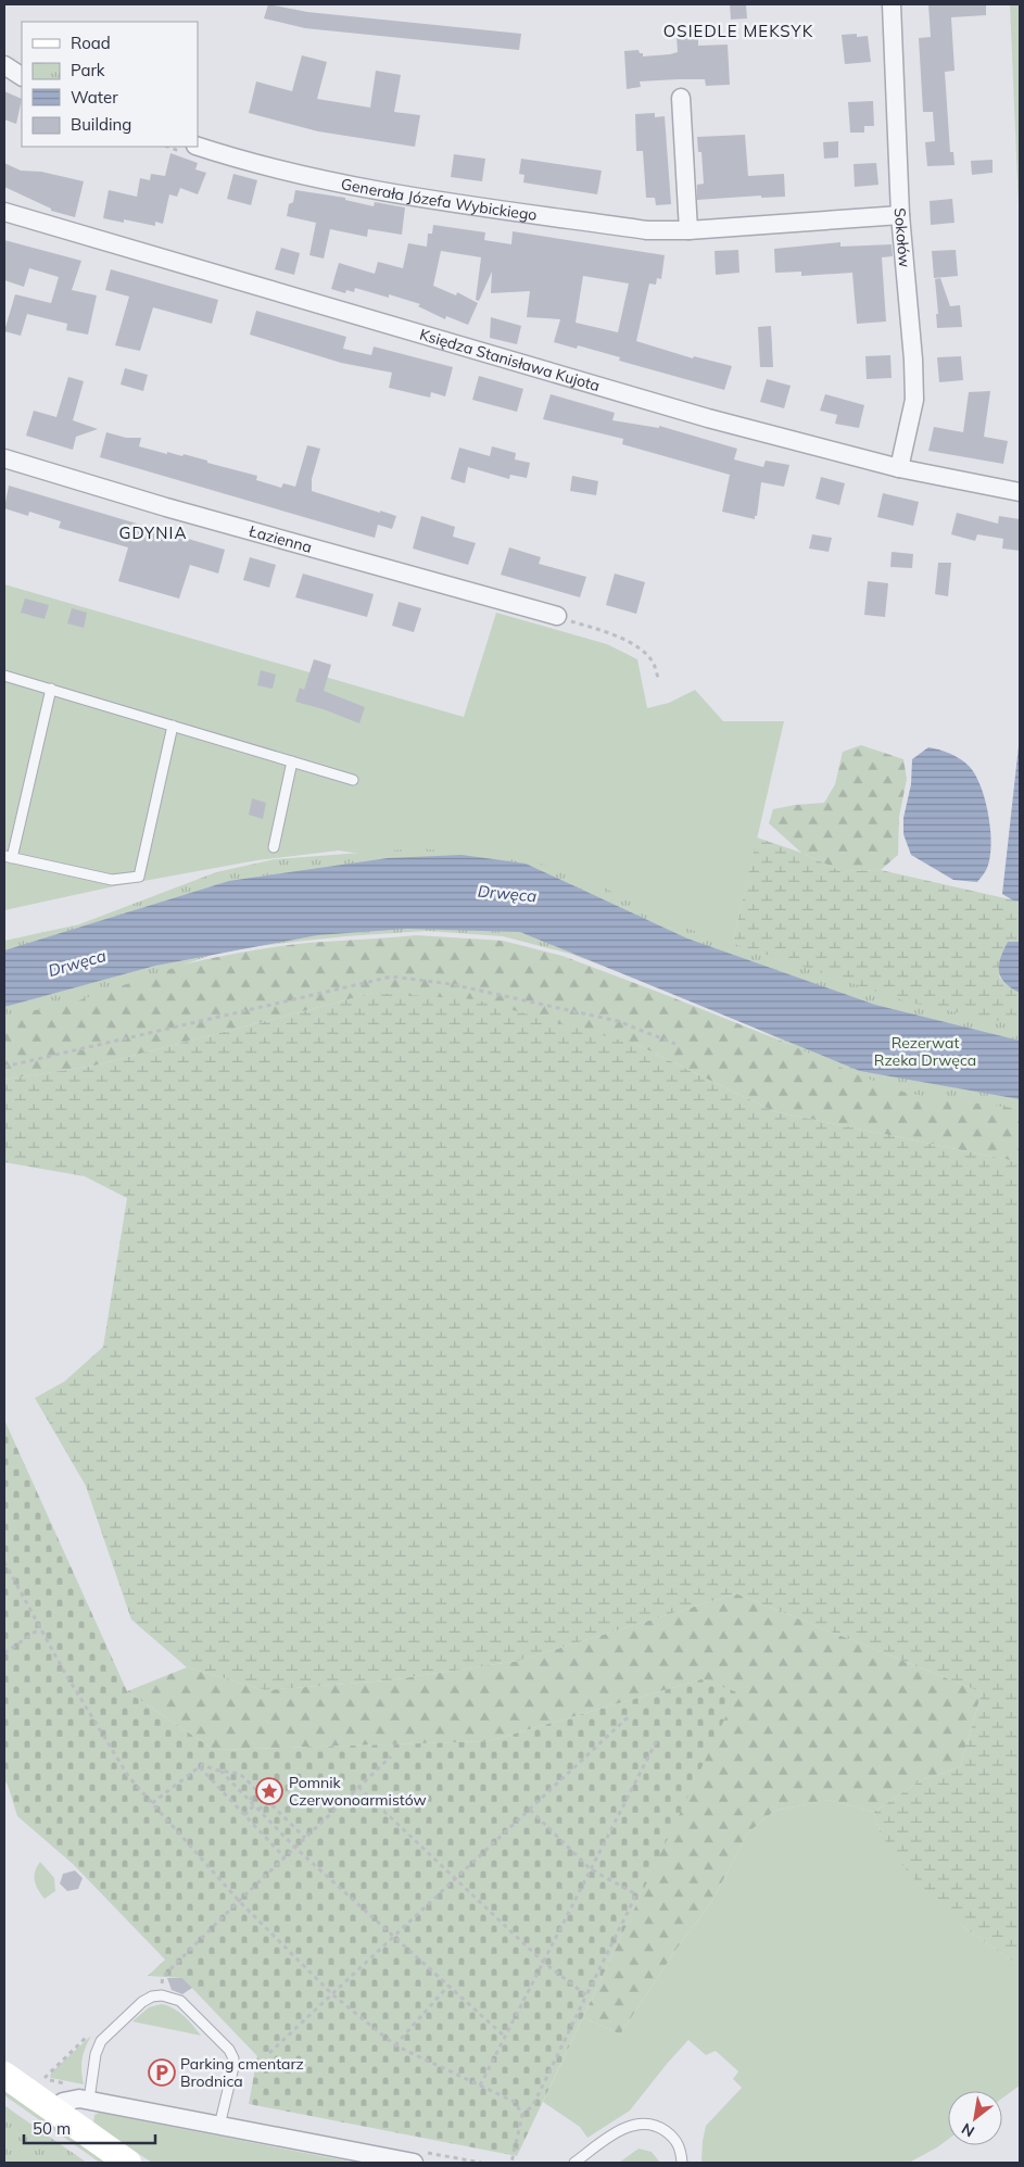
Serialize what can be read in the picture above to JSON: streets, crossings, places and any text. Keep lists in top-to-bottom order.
{
  "streets": {
    "street": [
      "Generała Józefa Wybickiego",
      "Sokołów",
      "Księdza Stanisława Kujota",
      "Łazienna"
    ]
  },
  "crossings": [
    ["Generała Józefa Wybickiego", "Sokołów"],
    ["Sokołów", "Księdza Stanisława Kujota"]
  ],
  "districts": ["OSIEDLE MEKSYK", "GDYNIA"],
  "water": ["Drwęca"],
  "parks": ["Rezerwat Rzeka Drwęca"],
  "places": {
    "place": ["Pomnik Czerwonoarmistów"],
    "parking": ["Parking cmentarz Brodnica"]
  },
  "legend": [
    "Road",
    "Park",
    "Water",
    "Building"
  ],
  "scale_bar": "50 m",
  "north": "bottom left"
}
